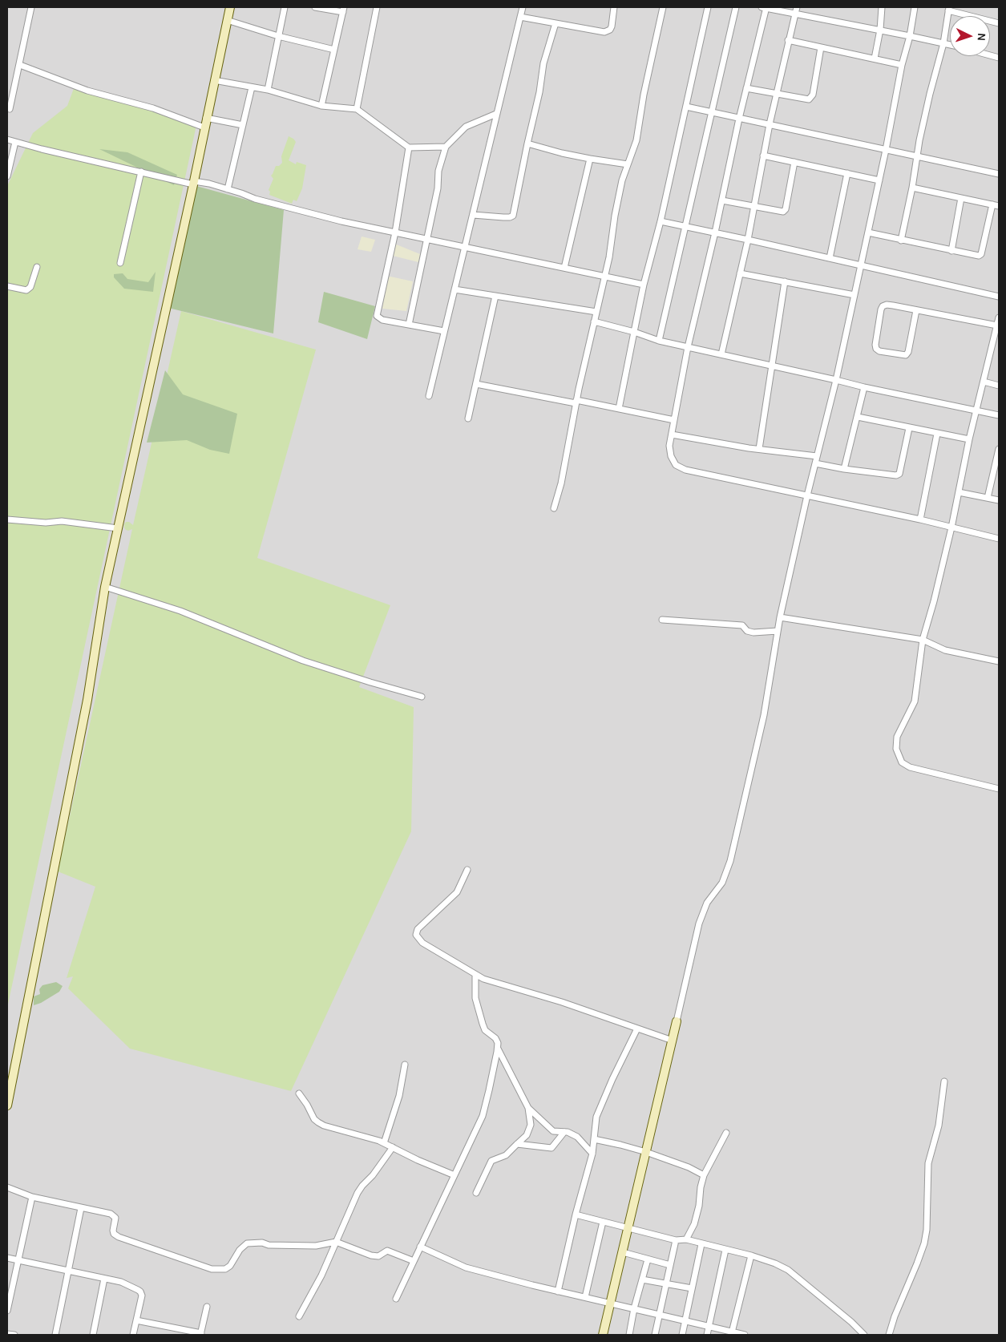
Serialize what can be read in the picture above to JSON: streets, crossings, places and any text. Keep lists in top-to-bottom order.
{
  "north": "right"
}
